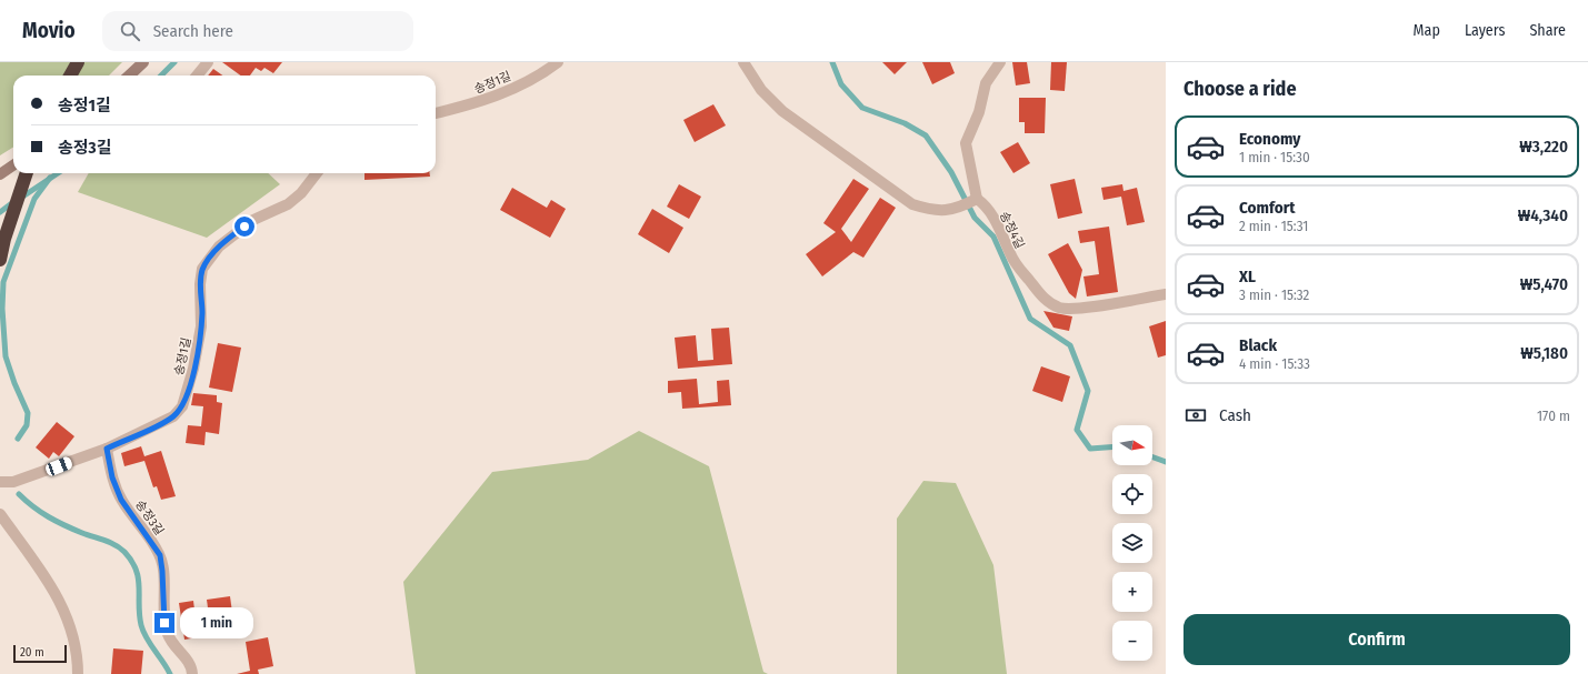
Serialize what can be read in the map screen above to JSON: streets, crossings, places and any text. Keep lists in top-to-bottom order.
{
  "streets": {
    "street": ["송정1길", "송정4길", "송정3길"]
  },
  "crossings": [
    ["송정1길", "송정3길"]
  ],
  "scale_bar": "20 m",
  "north": "right",
  "page": {
    "header": "Movio",
    "search": "Search here",
    "nav": ["Map", "Layers", "Share"],
    "heading": "Choose a ride",
    "banner": ["송정1길", "송정3길"],
    "list": [
      {
        "name": "Economy",
        "note": "1 min · 15:30",
        "value": "₩3,220"
      },
      {
        "name": "Comfort",
        "note": "2 min · 15:31",
        "value": "₩4,340"
      },
      {
        "name": "XL",
        "note": "3 min · 15:32",
        "value": "₩5,470"
      },
      {
        "name": "Black",
        "note": "4 min · 15:33",
        "value": "₩5,180"
      }
    ],
    "pay": ["Cash", "170 m"],
    "map_buttons": ["+", "−"],
    "buttons": "Confirm",
    "bubble": "1 min",
    "scale": "20 m"
  }
}
